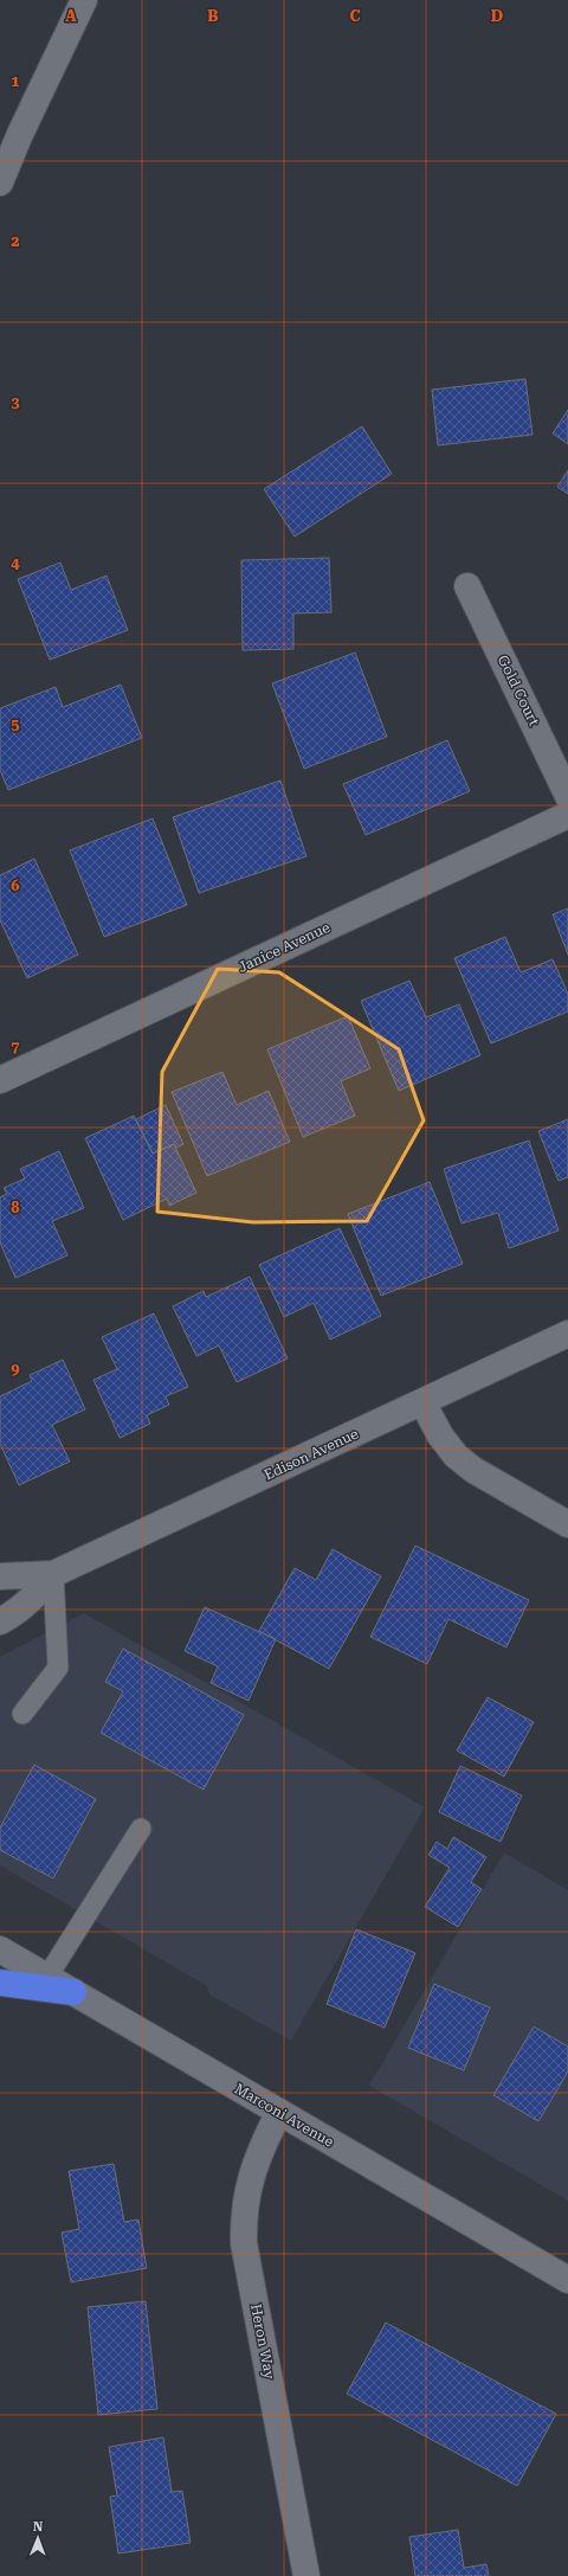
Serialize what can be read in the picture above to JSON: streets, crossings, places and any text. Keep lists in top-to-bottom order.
{
  "streets": {
    "street": [
      "Gold Court",
      "Janice Avenue",
      "Edison Avenue",
      "Marconi Avenue",
      "Heron Way"
    ]
  },
  "crossings": [
    ["Marconi Avenue", "Heron Way"]
  ],
  "north": "top",
  "grid": {
    "columns": [
      "A",
      "B",
      "C",
      "D"
    ],
    "rows": [
      "1",
      "2",
      "3",
      "4",
      "5",
      "6",
      "7",
      "8",
      "9"
    ]
  }
}
